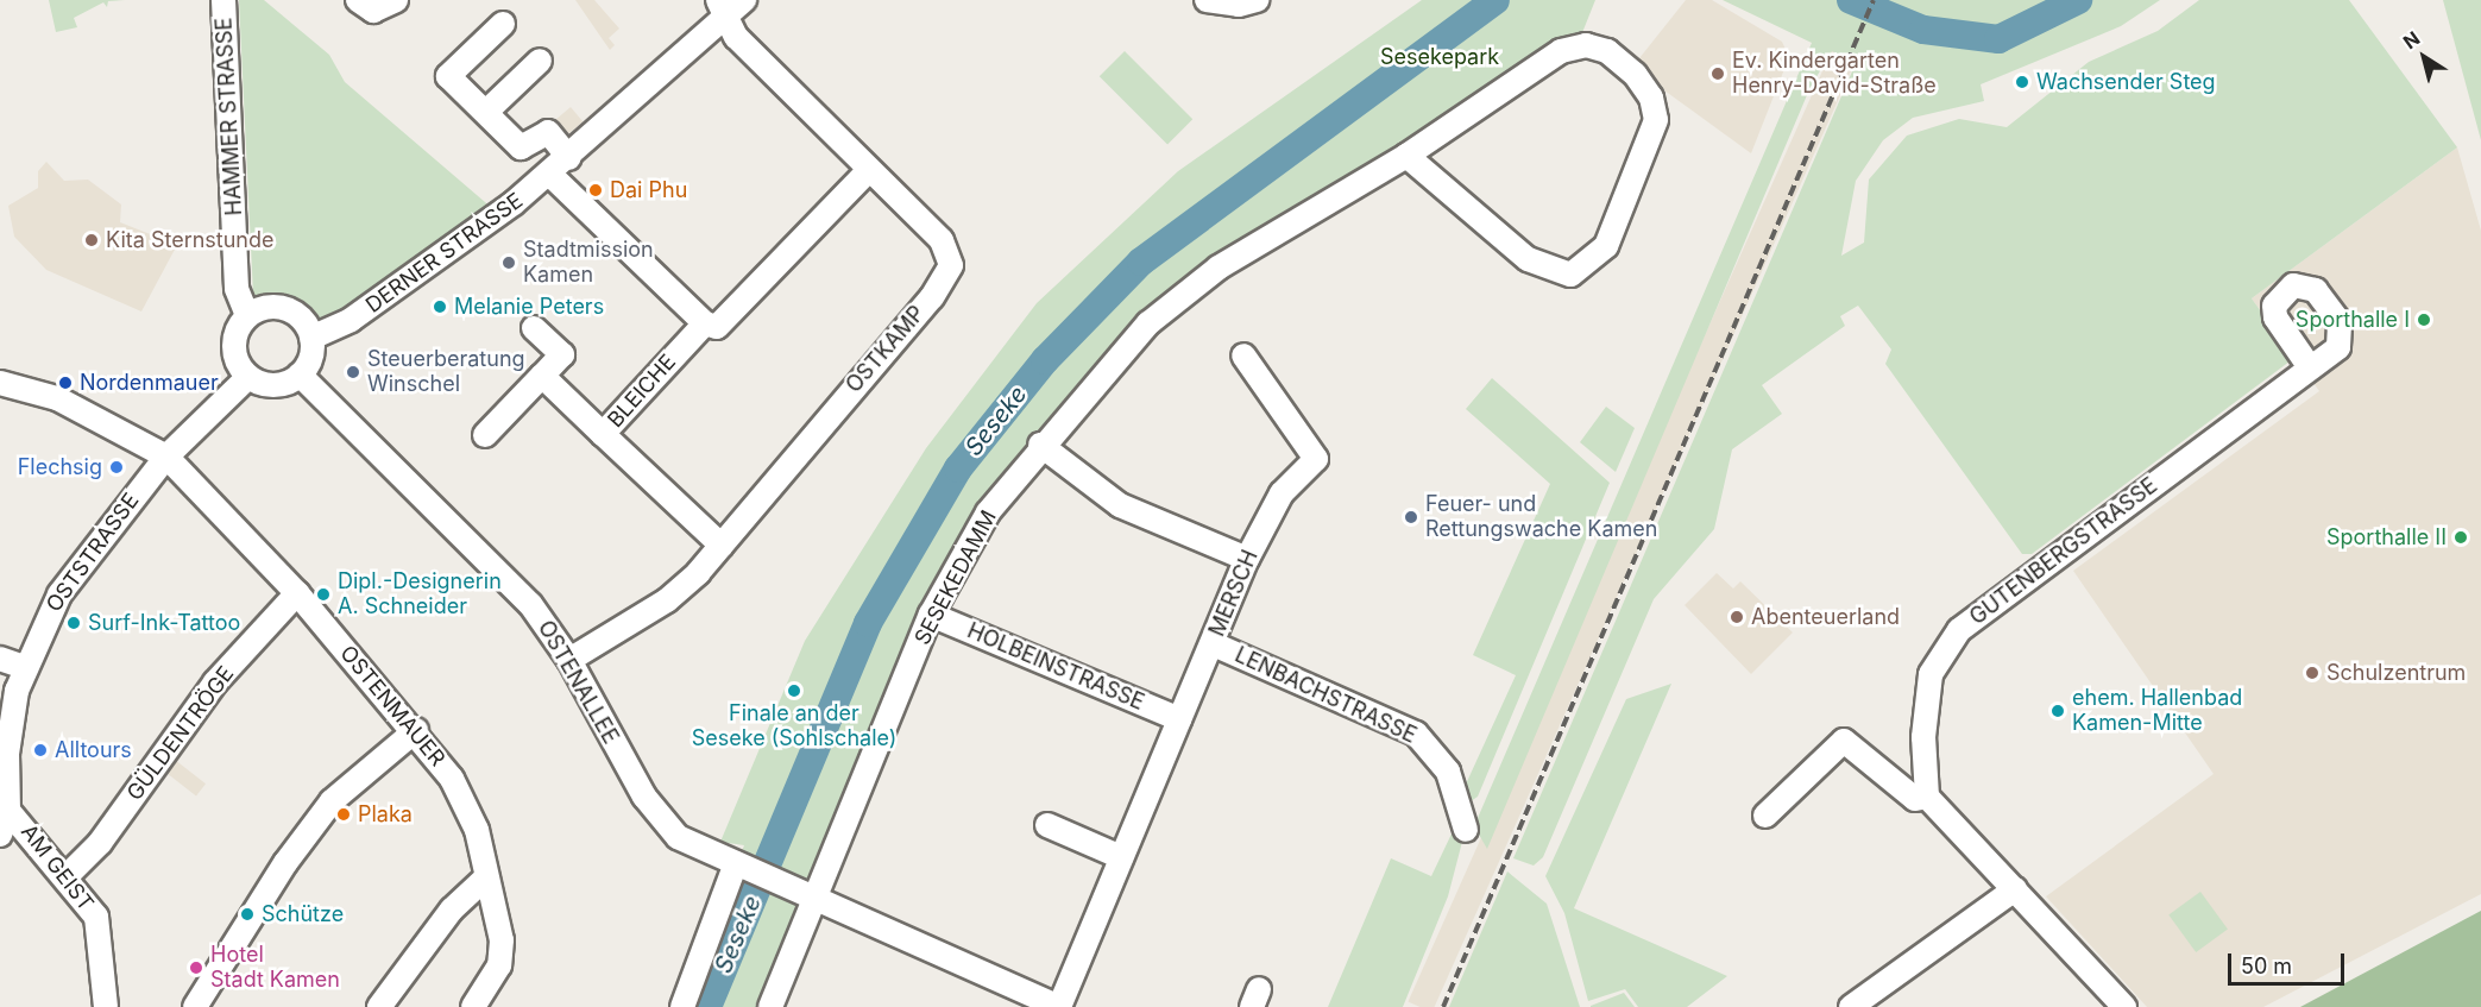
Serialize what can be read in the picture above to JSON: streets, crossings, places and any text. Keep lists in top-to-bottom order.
{
  "streets": {
    "street": [
      "HAMMER STRASSE",
      "DERNER STRASSE",
      "OSTKAMP",
      "BLEICHE",
      "GUTENBERGSTRASSE",
      "OSTSTRASSE",
      "SESEKEDAMM",
      "MERSCH",
      "HOLBEINSTRASSE",
      "OSTENALLEE",
      "LENBACHSTRASSE",
      "OSTENMAUER",
      "GÜLDENTRÖGE",
      "AM GEIST"
    ]
  },
  "crossings": [
    ["HAMMER STRASSE", "DERNER STRASSE"],
    ["HAMMER STRASSE", "OSTSTRASSE"],
    ["HAMMER STRASSE", "OSTENALLEE"],
    ["DERNER STRASSE", "OSTKAMP"],
    ["DERNER STRASSE", "OSTSTRASSE"],
    ["DERNER STRASSE", "OSTENALLEE"],
    ["OSTKAMP", "BLEICHE"],
    ["OSTKAMP", "OSTENALLEE"],
    ["OSTSTRASSE", "OSTENALLEE"],
    ["OSTSTRASSE", "OSTENMAUER"],
    ["OSTSTRASSE", "AM GEIST"],
    ["SESEKEDAMM", "HOLBEINSTRASSE"],
    ["SESEKEDAMM", "OSTENALLEE"],
    ["MERSCH", "HOLBEINSTRASSE"],
    ["MERSCH", "OSTENALLEE"],
    ["MERSCH", "LENBACHSTRASSE"],
    ["OSTENMAUER", "GÜLDENTRÖGE"],
    ["GÜLDENTRÖGE", "AM GEIST"]
  ],
  "water": ["Seseke"],
  "parks": ["Sesekepark"],
  "places": [
    "Ev. Kindergarten Henry-David-Straße",
    "Wachsender Steg",
    "Dai Phu",
    "Kita Sternstunde",
    "Stadtmission Kamen",
    "Melanie Peters",
    "Sporthalle I",
    "Steuerberatung Winschel",
    "Nordenmauer",
    "Flechsig",
    "Feuer- und Rettungswache Kamen",
    "Sporthalle II",
    "Dipl.-Designerin A. Schneider",
    "Abenteuerland",
    "Surf-Ink-Tattoo",
    "Schulzentrum",
    "Finale an der Seseke (Sohlschale)",
    "ehem. Hallenbad Kamen-Mitte",
    "Alltours",
    "Plaka",
    "Schütze",
    "Hotel Stadt Kamen"
  ],
  "scale_bar": "50 m",
  "north": "top left"
}
